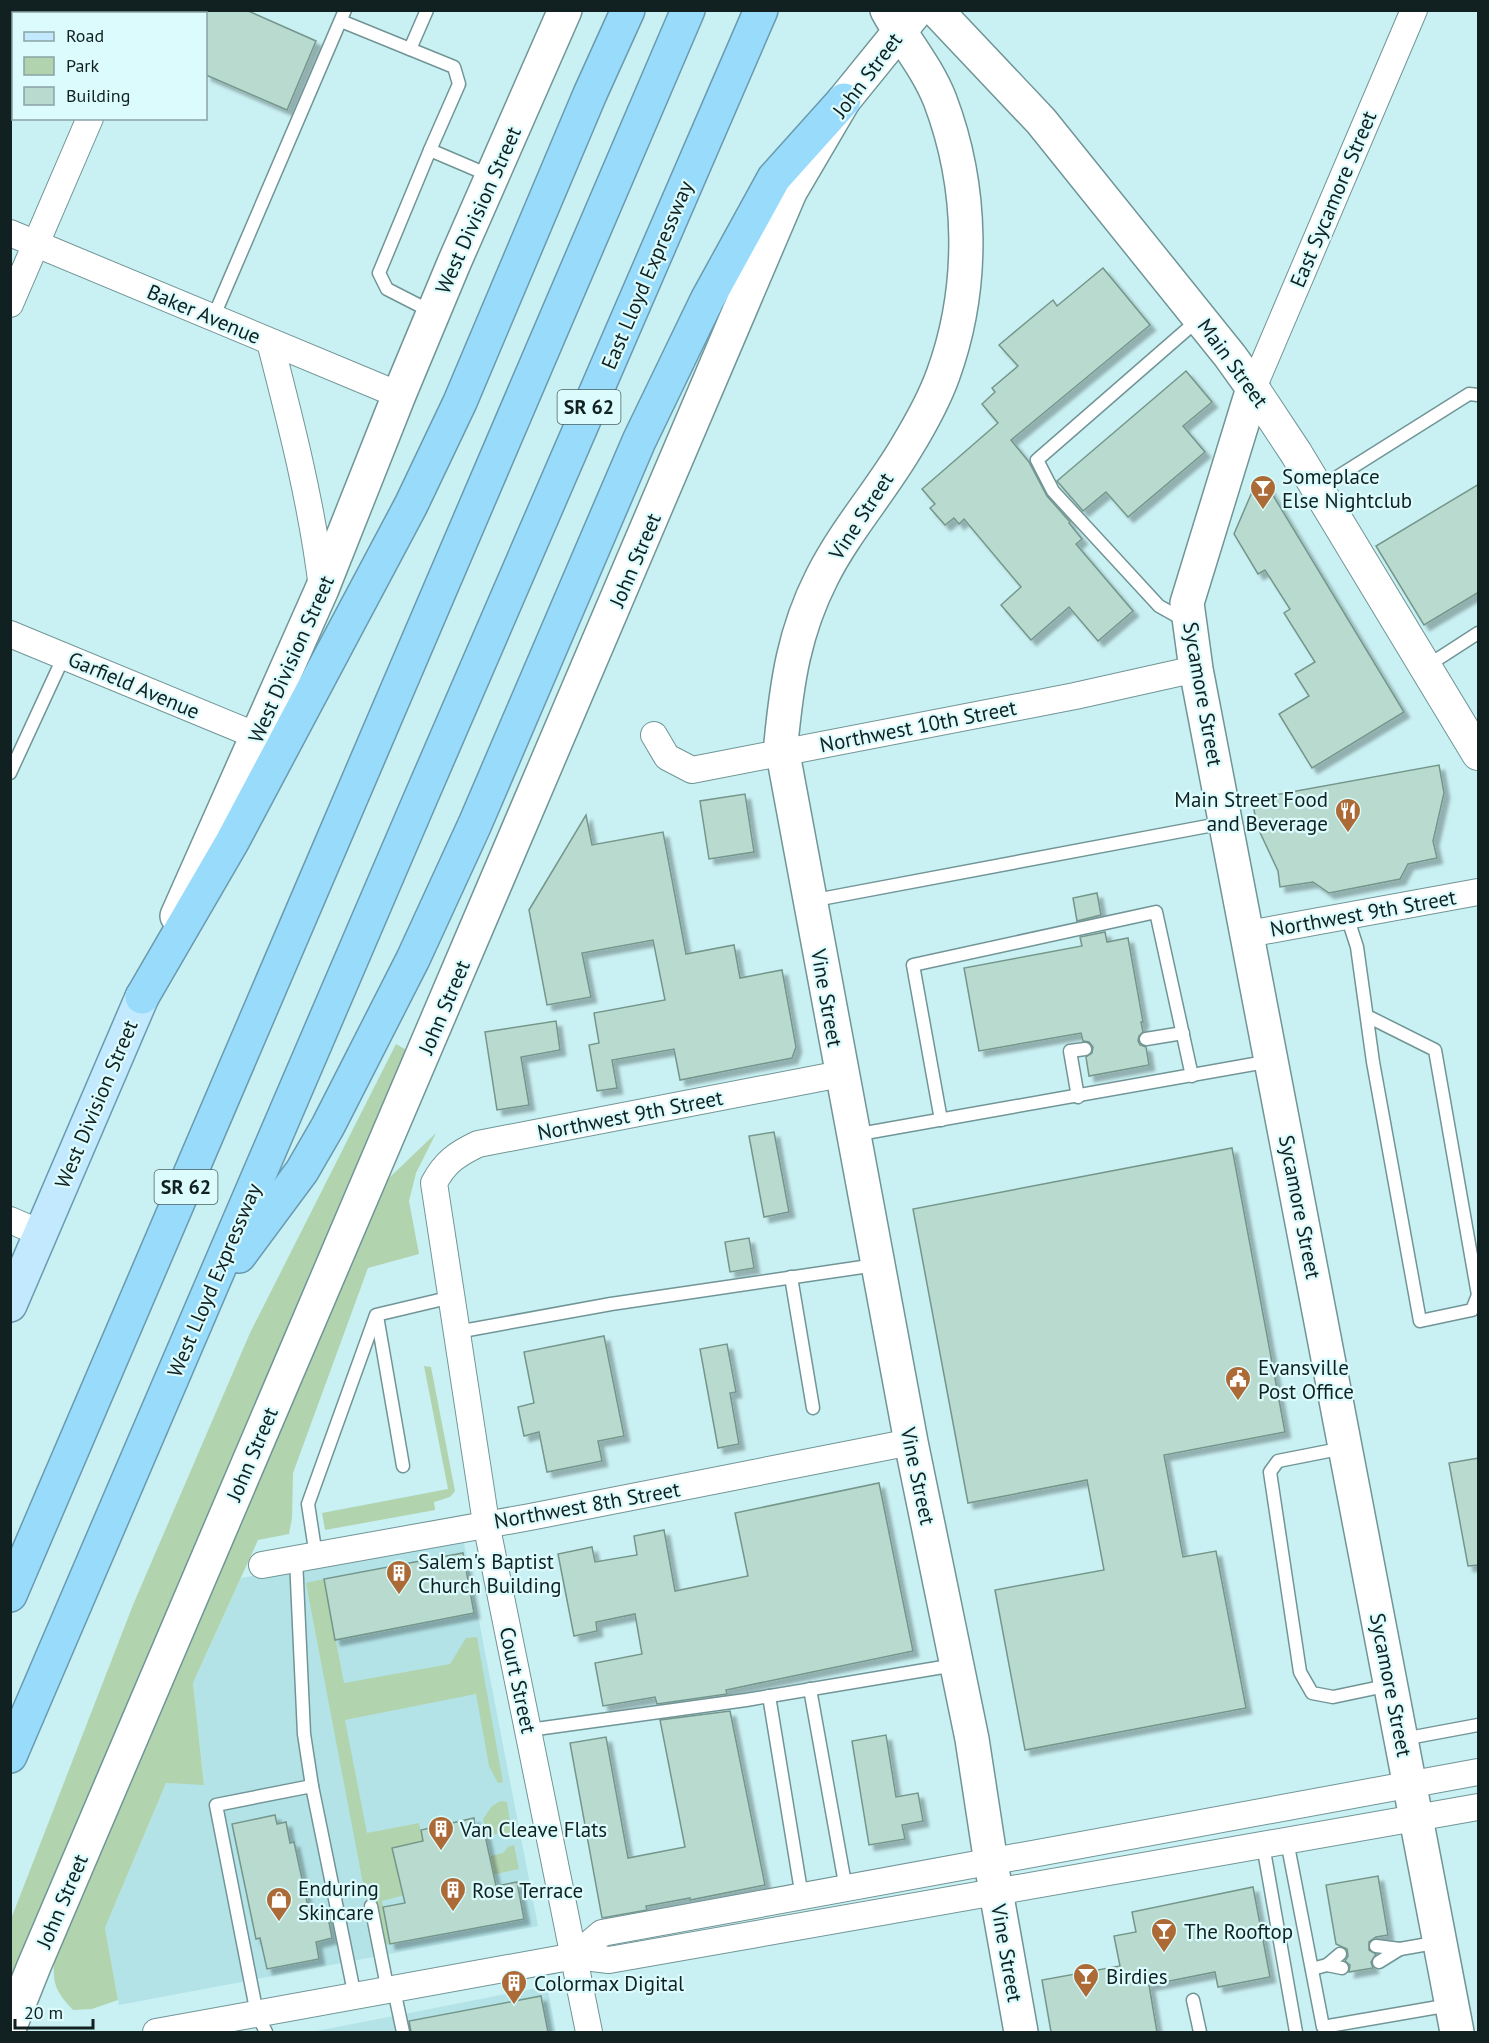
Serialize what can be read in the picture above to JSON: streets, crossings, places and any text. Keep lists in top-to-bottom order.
{
  "streets": {
    "highway": ["East Lloyd Expressway", "SR 62", "West Lloyd Expressway"],
    "main road": [
      "John Street",
      "West Division Street",
      "Main Street",
      "Vine Street",
      "Sycamore Street"
    ],
    "street": [
      "East Sycamore Street",
      "Baker Avenue",
      "Garfield Avenue",
      "Northwest 10th Street",
      "Northwest 9th Street",
      "Northwest 8th Street",
      "Court Street"
    ]
  },
  "crossings": [
    ["John Street", "Vine Street"],
    ["East Sycamore Street", "Main Street"],
    ["East Sycamore Street", "Sycamore Street"],
    ["West Division Street", "Baker Avenue"],
    ["West Division Street", "Garfield Avenue"],
    ["East Lloyd Expressway", "West Lloyd Expressway"],
    ["Main Street", "Sycamore Street"],
    ["Vine Street", "Northwest 10th Street"],
    ["Vine Street", "Northwest 9th Street"],
    ["Vine Street", "Northwest 8th Street"],
    ["Sycamore Street", "Northwest 10th Street"],
    ["Sycamore Street", "Northwest 9th Street"],
    ["Northwest 9th Street", "Court Street"],
    ["Northwest 8th Street", "Court Street"]
  ],
  "places": {
    "bar": ["Someplace Else Nightclub", "The Rooftop", "Birdies"],
    "restaurant": ["Main Street Food and Beverage"],
    "public building": ["Evansville Post Office"],
    "building": [
      "Salem's Baptist Church Building",
      "Van Cleave Flats",
      "Rose Terrace",
      "Colormax Digital"
    ],
    "shop": ["Enduring Skincare"]
  },
  "legend": ["Road", "Park", "Building"],
  "scale_bar": "20 m"
}
